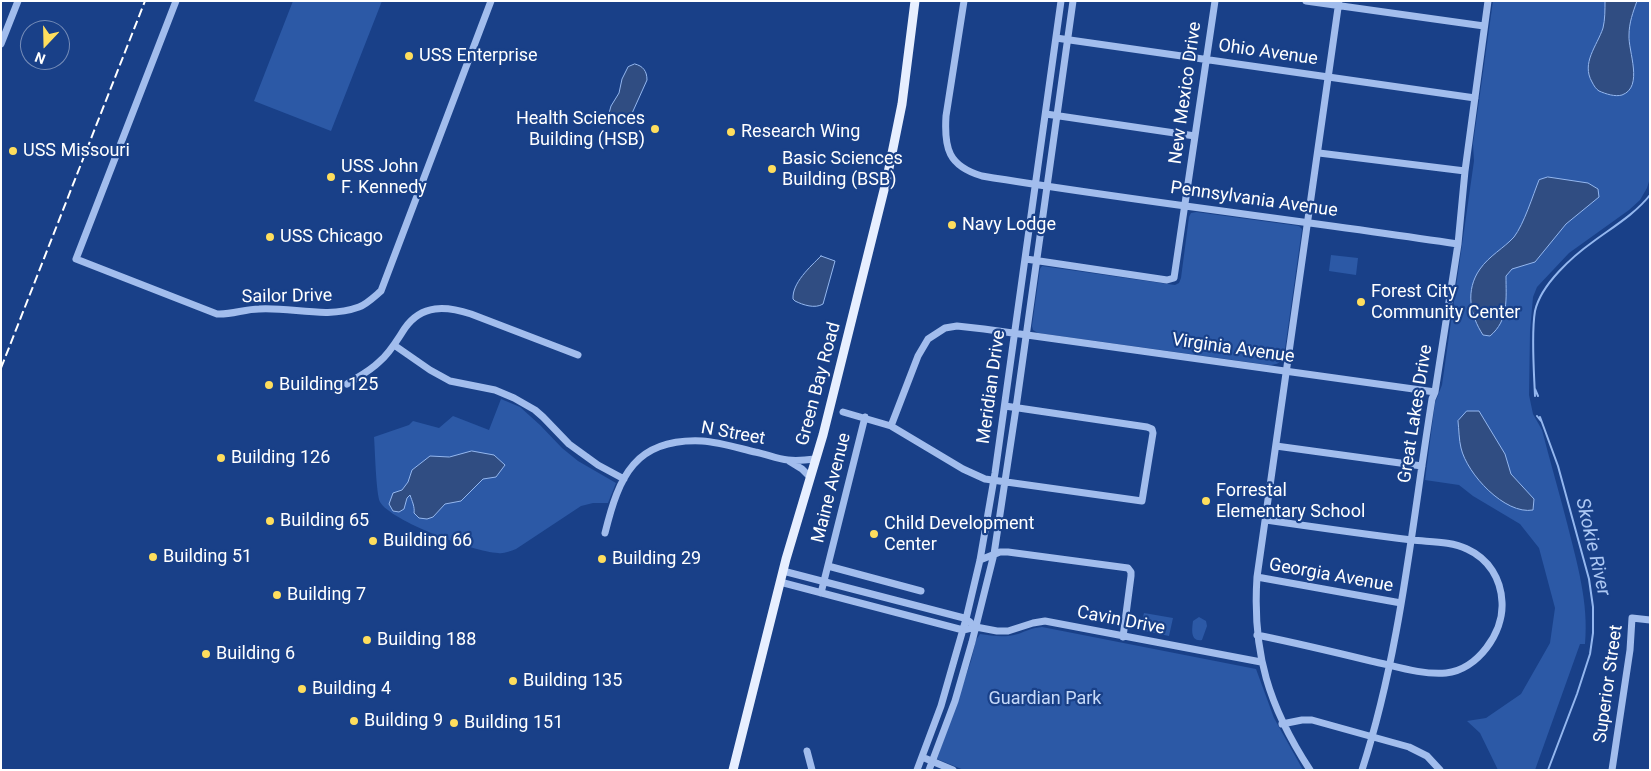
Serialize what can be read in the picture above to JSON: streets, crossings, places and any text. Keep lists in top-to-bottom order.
{
  "streets": {
    "main road": ["Green Bay Road"],
    "street": [
      "Ohio Avenue",
      "New Mexico Drive",
      "Pennsylvania Avenue",
      "Sailor Drive",
      "Virginia Avenue",
      "Meridian Drive",
      "Great Lakes Drive",
      "N Street",
      "Maine Avenue",
      "Georgia Avenue",
      "Cavin Drive",
      "Superior Street"
    ]
  },
  "crossings": [
    ["Ohio Avenue", "New Mexico Drive"],
    ["Ohio Avenue", "Meridian Drive"],
    ["Ohio Avenue", "Great Lakes Drive"],
    ["New Mexico Drive", "Pennsylvania Avenue"],
    ["New Mexico Drive", "Meridian Drive"],
    ["Pennsylvania Avenue", "Meridian Drive"],
    ["Pennsylvania Avenue", "Great Lakes Drive"],
    ["Virginia Avenue", "Meridian Drive"],
    ["Virginia Avenue", "Great Lakes Drive"],
    ["Green Bay Road", "N Street"],
    ["Green Bay Road", "Cavin Drive"],
    ["Meridian Drive", "Cavin Drive"],
    ["Great Lakes Drive", "Georgia Avenue"],
    ["Maine Avenue", "Cavin Drive"]
  ],
  "water": ["Skokie River"],
  "parks": ["Guardian Park"],
  "places": [
    "USS Enterprise",
    "Health Sciences Building (HSB)",
    "Research Wing",
    "USS Missouri",
    "Basic Sciences Building (BSB)",
    "USS John F. Kennedy",
    "Navy Lodge",
    "USS Chicago",
    "Forest City Community Center",
    "Building 125",
    "Building 126",
    "Forrestal Elementary School",
    "Building 65",
    "Child Development Center",
    "Building 66",
    "Building 51",
    "Building 29",
    "Building 7",
    "Building 188",
    "Building 6",
    "Building 135",
    "Building 4",
    "Building 9",
    "Building 151"
  ],
  "north": "bottom"
}
